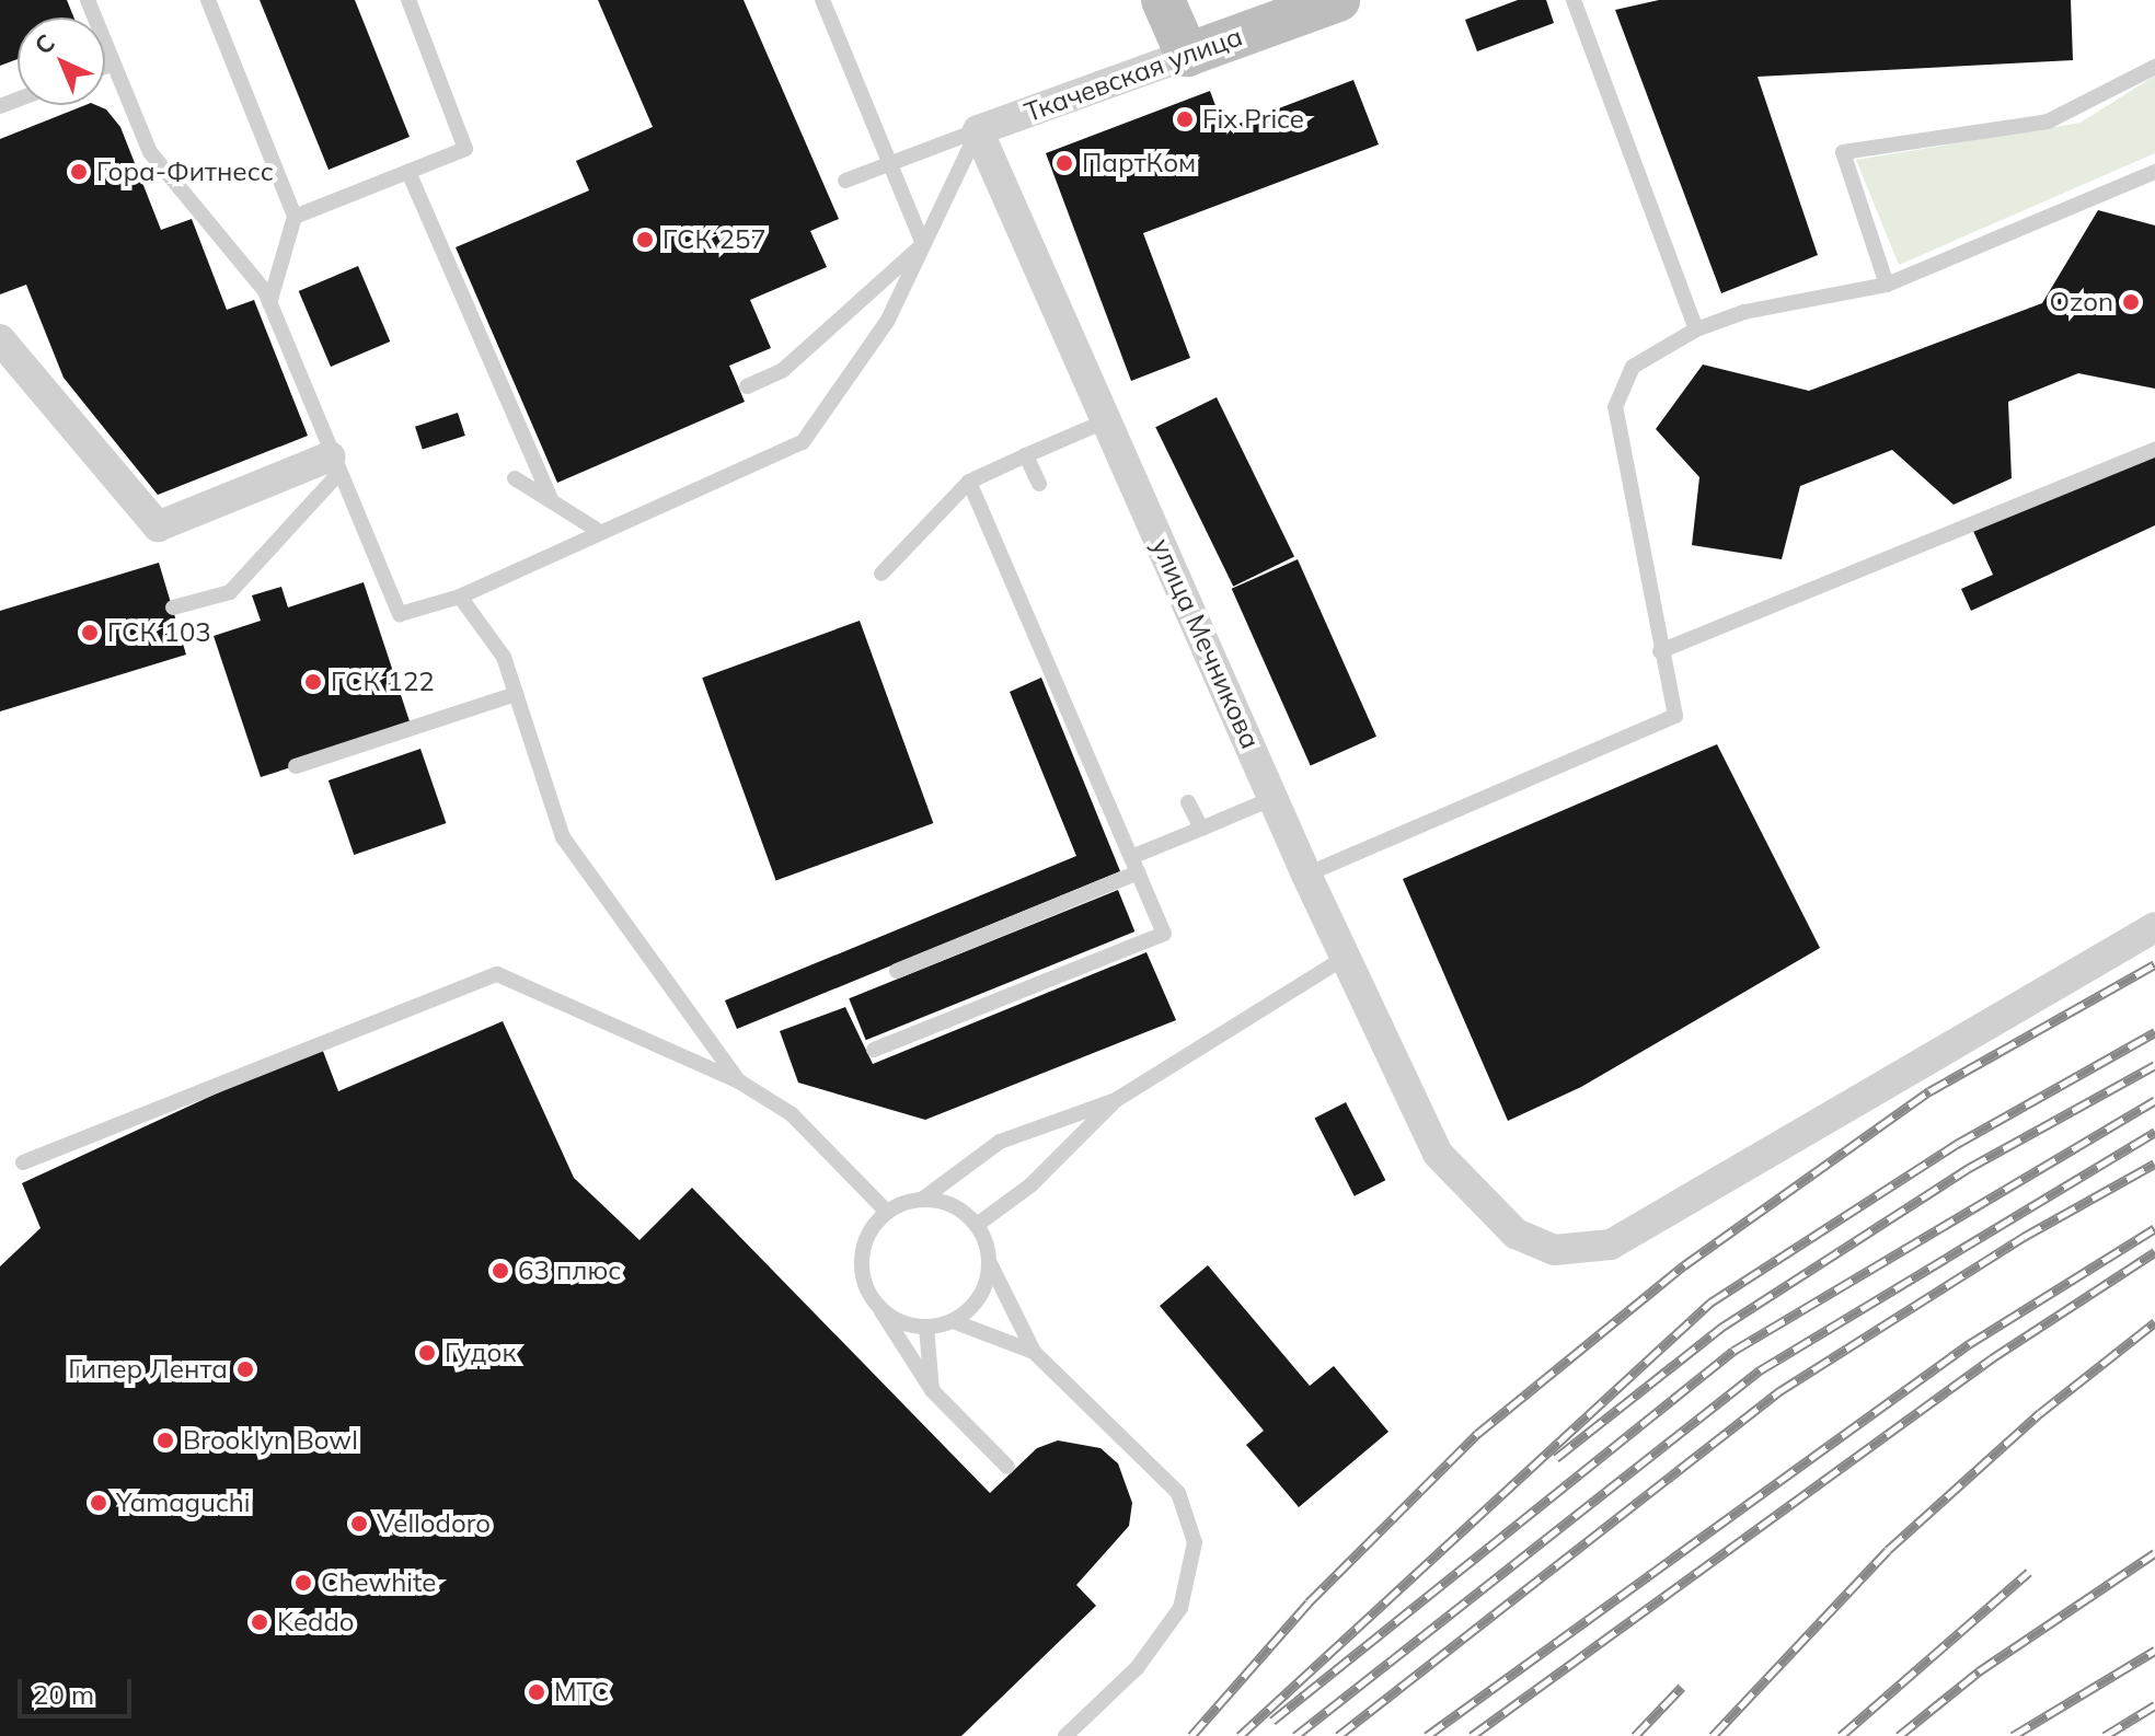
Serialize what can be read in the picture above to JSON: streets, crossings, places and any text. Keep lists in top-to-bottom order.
{
  "streets": {
    "main road": ["Ткачевская улица"],
    "street": ["улица Мечникова"]
  },
  "crossings": [
    ["Ткачевская улица", "улица Мечникова"]
  ],
  "places": [
    "Fix Price",
    "ПартКом",
    "Гора-Фитнесс",
    "ГСК 257",
    "Ozon",
    "ГСК 103",
    "ГСК 122",
    "63 плюс",
    "Гудок",
    "Гипер Лента",
    "Brooklyn Bowl",
    "Yamaguchi",
    "Vellodoro",
    "Chewhite",
    "Keddo",
    "МТС"
  ],
  "scale_bar": "20 m",
  "north": "top left"
}
